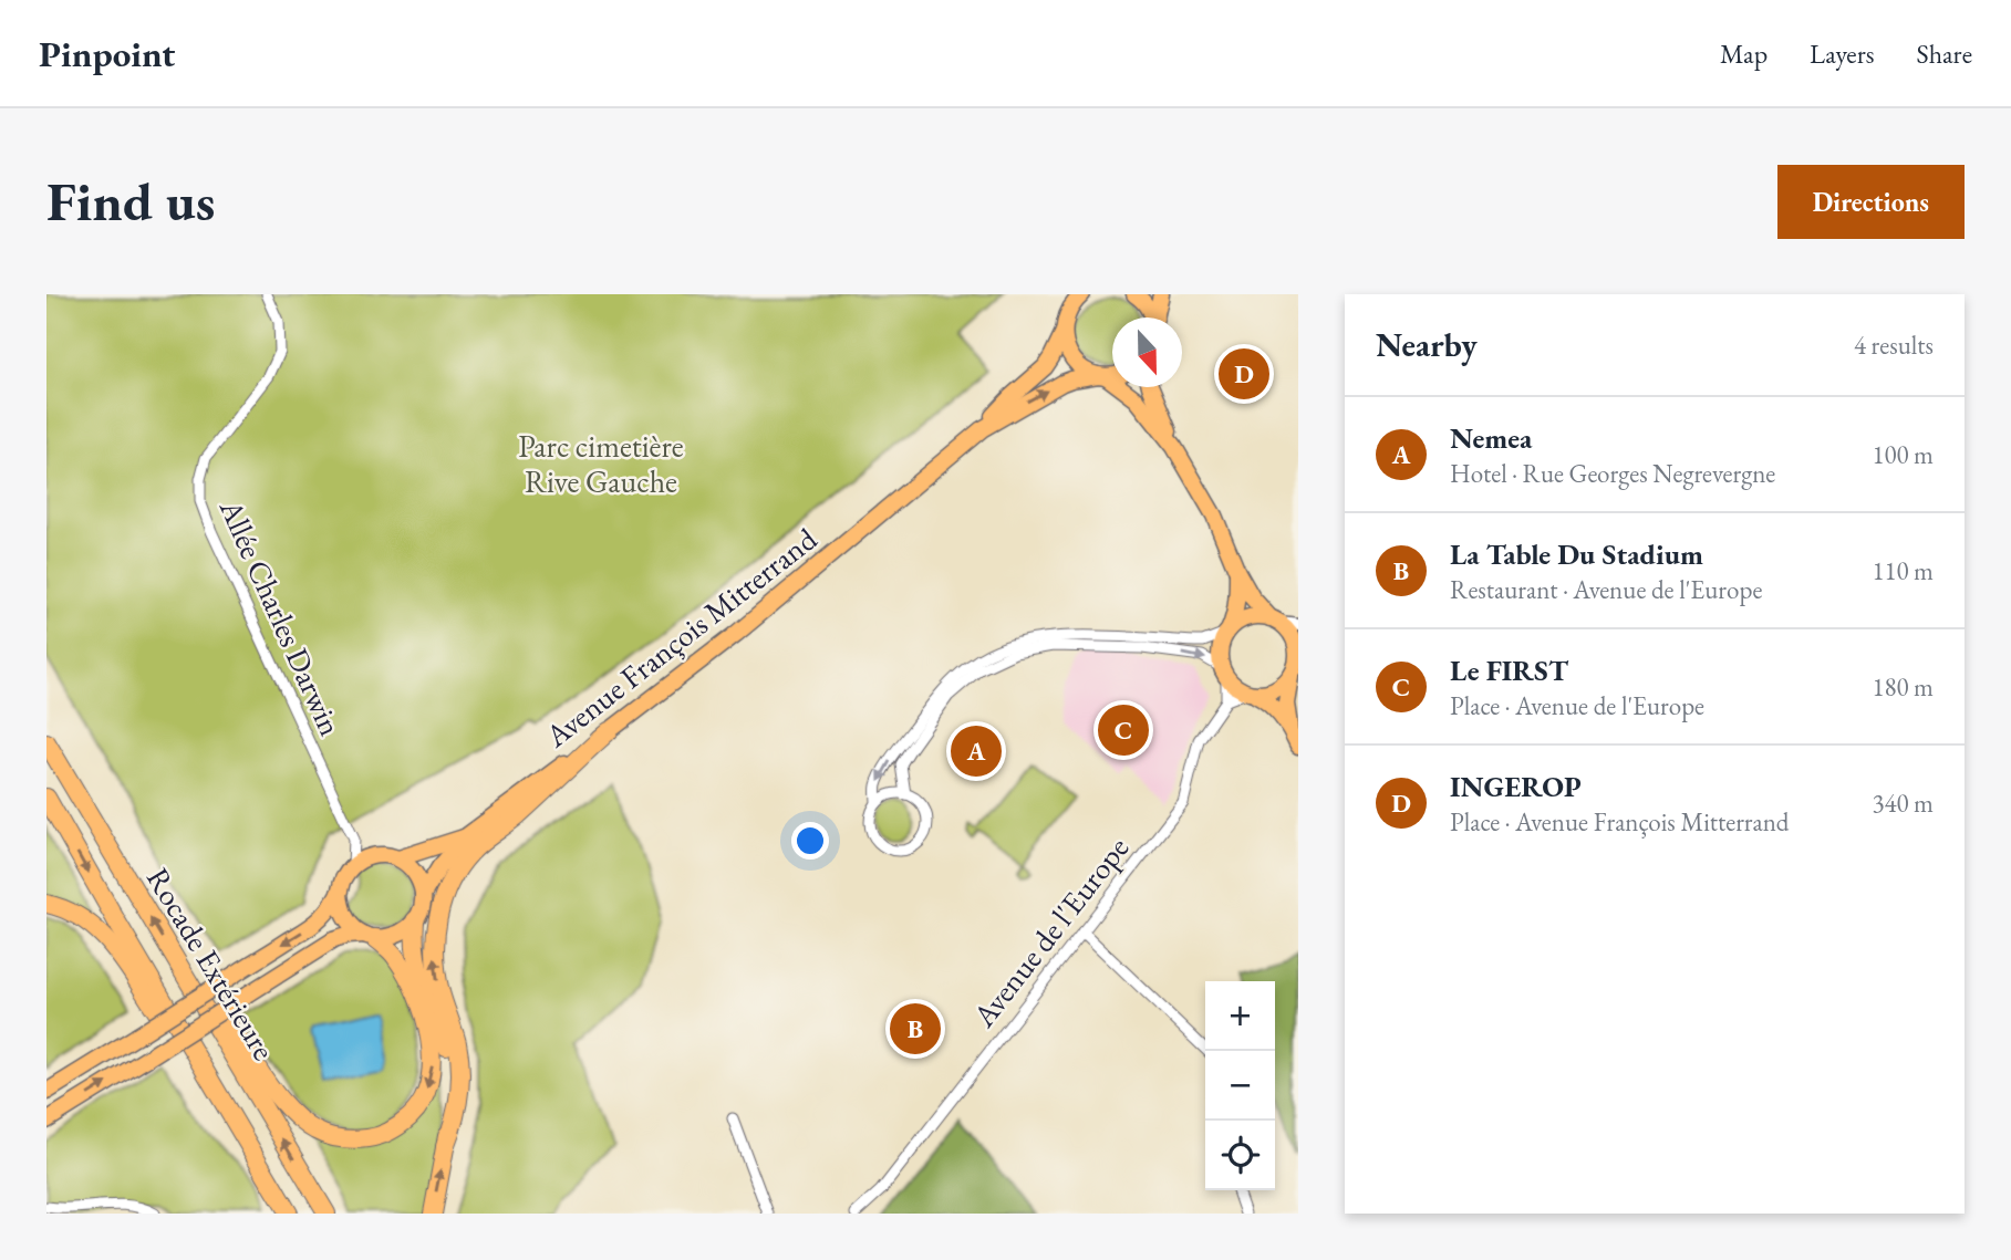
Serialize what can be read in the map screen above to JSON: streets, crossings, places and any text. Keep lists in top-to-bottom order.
{
  "streets": {
    "highway": ["Rocade Extérieure"],
    "main road": ["Avenue François Mitterrand"],
    "street": ["Allée Charles Darwin", "Avenue de l'Europe"]
  },
  "crossings": [
    ["Allée Charles Darwin", "Avenue François Mitterrand"]
  ],
  "parks": ["Parc cimetière Rive Gauche"],
  "north": "bottom",
  "page": {
    "header": "Pinpoint",
    "nav": ["Map", "Layers", "Share"],
    "buttons": "Directions",
    "title": "Find us",
    "heading": ["Nearby", "4 results"],
    "pins": [
      "D",
      "C",
      "A",
      "B"
    ],
    "list": [
      {
        "mark": "A",
        "name": "Nemea",
        "note": "Hotel · Rue Georges Negrevergne",
        "value": "100 m"
      },
      {
        "mark": "B",
        "name": "La Table Du Stadium",
        "note": "Restaurant · Avenue de l'Europe",
        "value": "110 m"
      },
      {
        "mark": "C",
        "name": "Le FIRST",
        "note": "Place · Avenue de l'Europe",
        "value": "180 m"
      },
      {
        "mark": "D",
        "name": "INGEROP",
        "note": "Place · Avenue François Mitterrand",
        "value": "340 m"
      }
    ],
    "map_buttons": ["+", "−"]
  }
}
